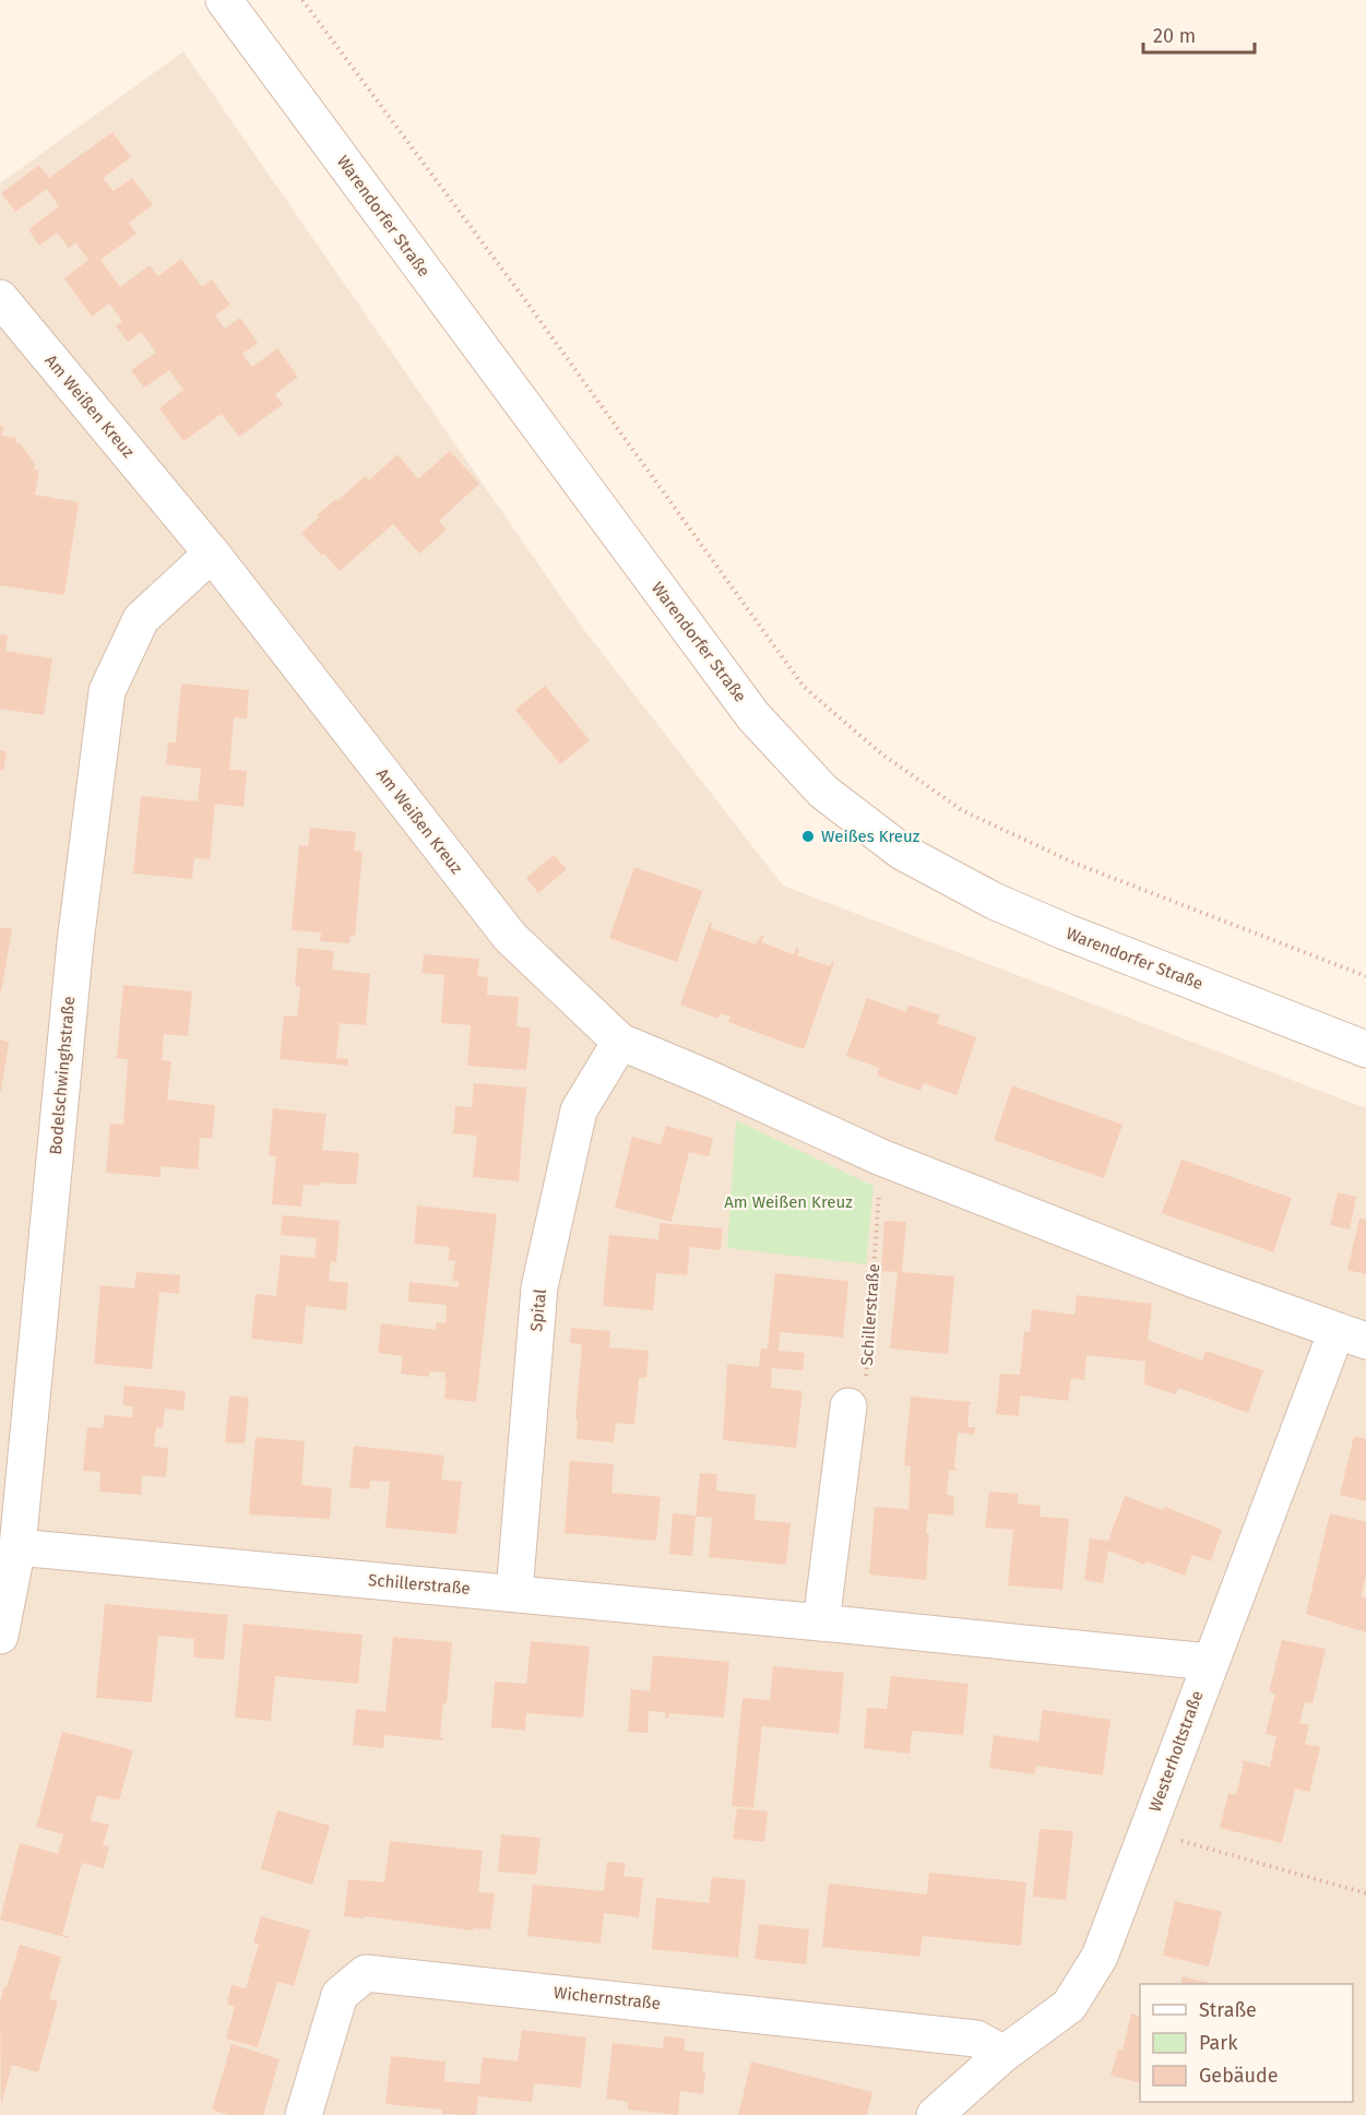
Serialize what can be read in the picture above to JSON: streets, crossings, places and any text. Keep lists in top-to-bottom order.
{
  "streets": {
    "street": [
      "Warendorfer Straße",
      "Am Weißen Kreuz",
      "Bodelschwinghstraße",
      "Spital",
      "Schillerstraße",
      "Westerholtstraße",
      "Wichernstraße"
    ]
  },
  "crossings": [
    ["Am Weißen Kreuz", "Bodelschwinghstraße"],
    ["Am Weißen Kreuz", "Spital"],
    ["Am Weißen Kreuz", "Schillerstraße"],
    ["Am Weißen Kreuz", "Westerholtstraße"],
    ["Bodelschwinghstraße", "Schillerstraße"],
    ["Spital", "Schillerstraße"],
    ["Schillerstraße", "Westerholtstraße"],
    ["Westerholtstraße", "Wichernstraße"]
  ],
  "parks": ["Am Weißen Kreuz"],
  "places": ["Weißes Kreuz"],
  "legend": ["Straße", "Park", "Gebäude"],
  "scale_bar": "20 m"
}
